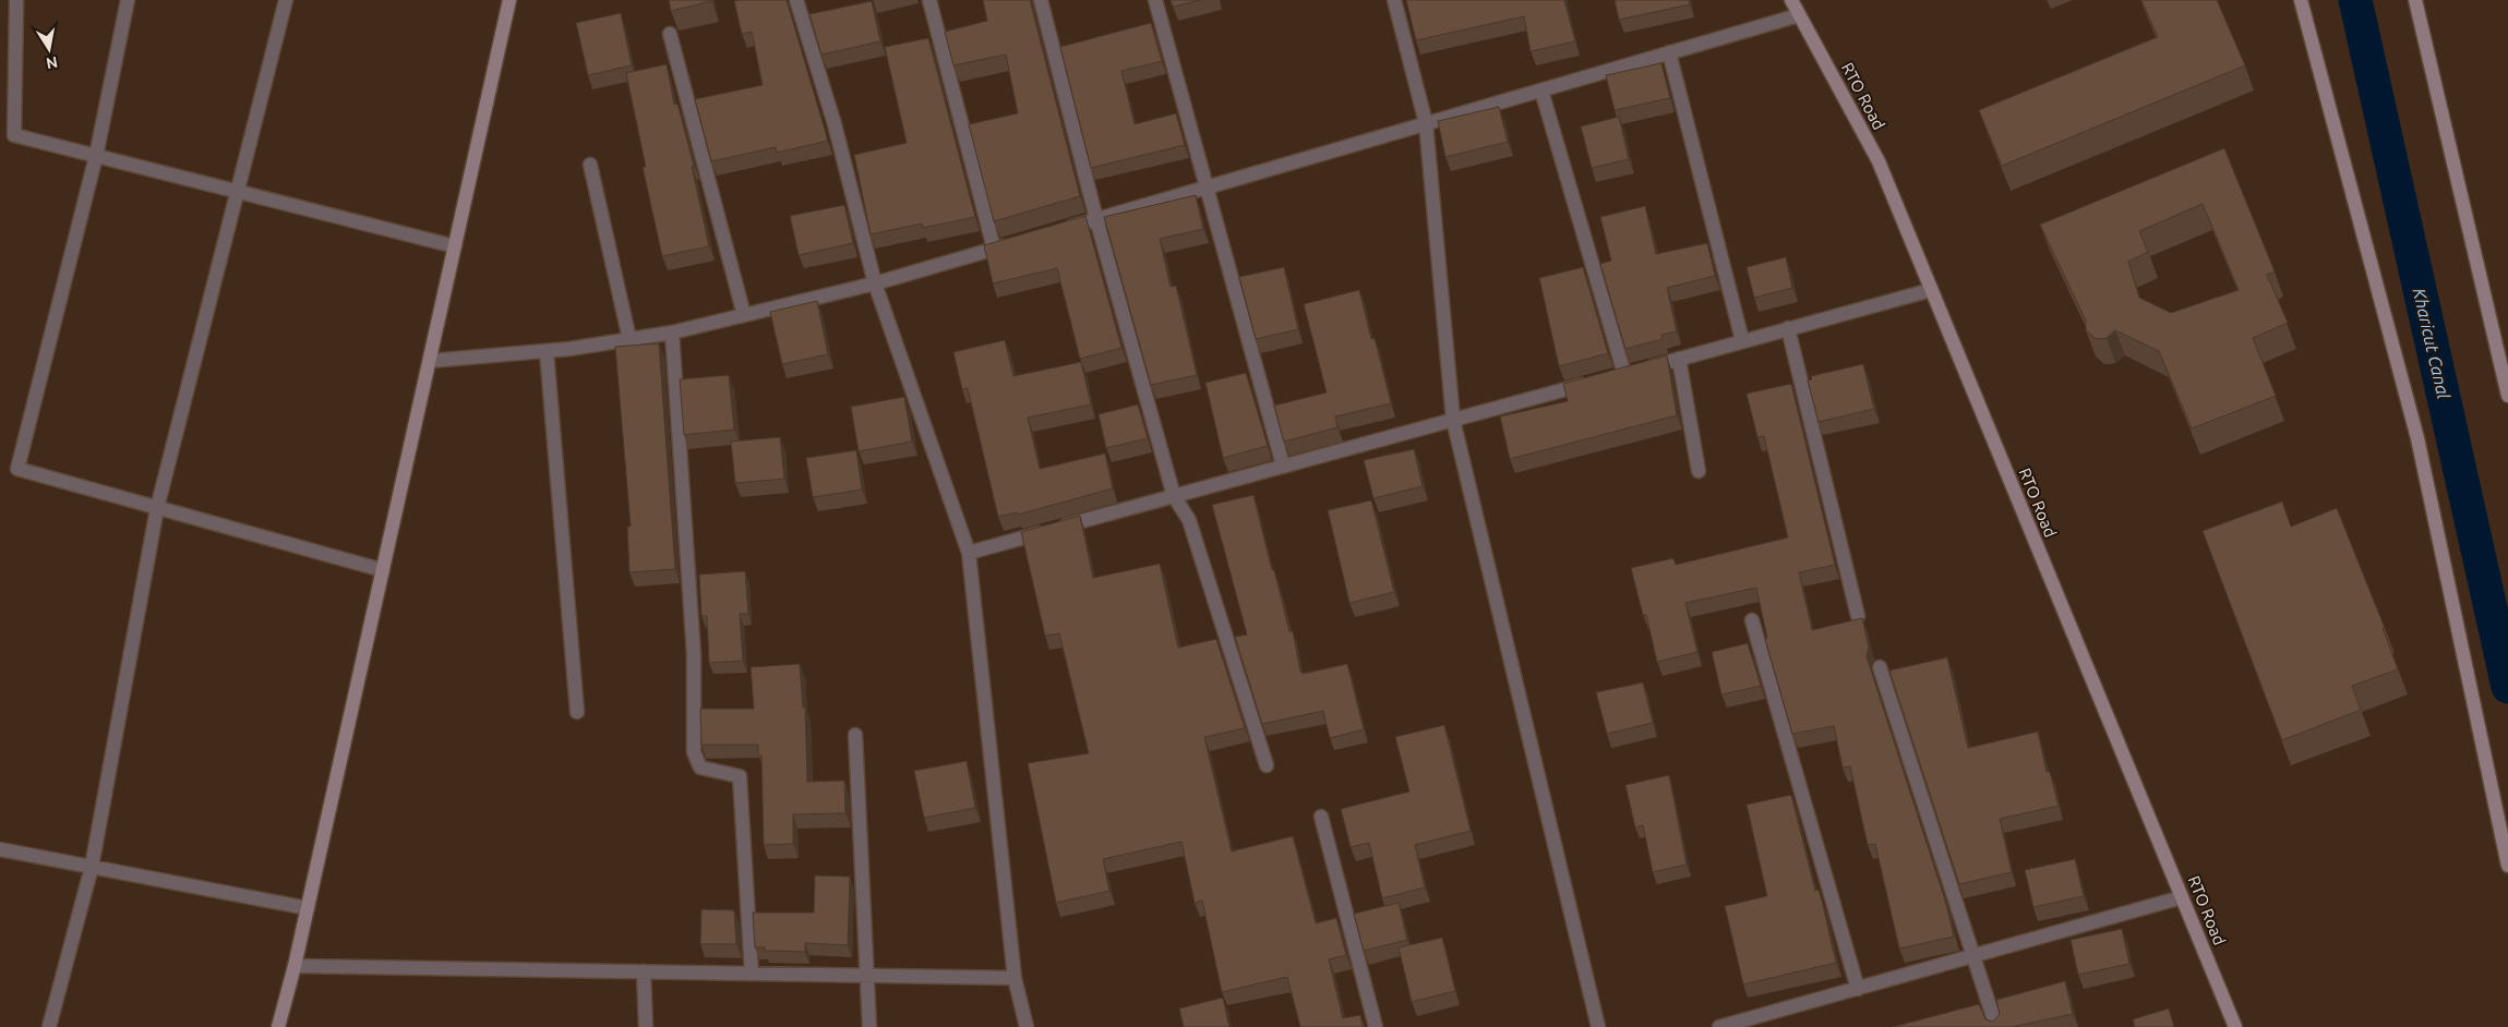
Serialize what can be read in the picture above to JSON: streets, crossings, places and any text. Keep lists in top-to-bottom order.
{
  "streets": {
    "street": ["RTO Road"]
  },
  "water": ["Kharicut Canal"],
  "north": "bottom"
}
